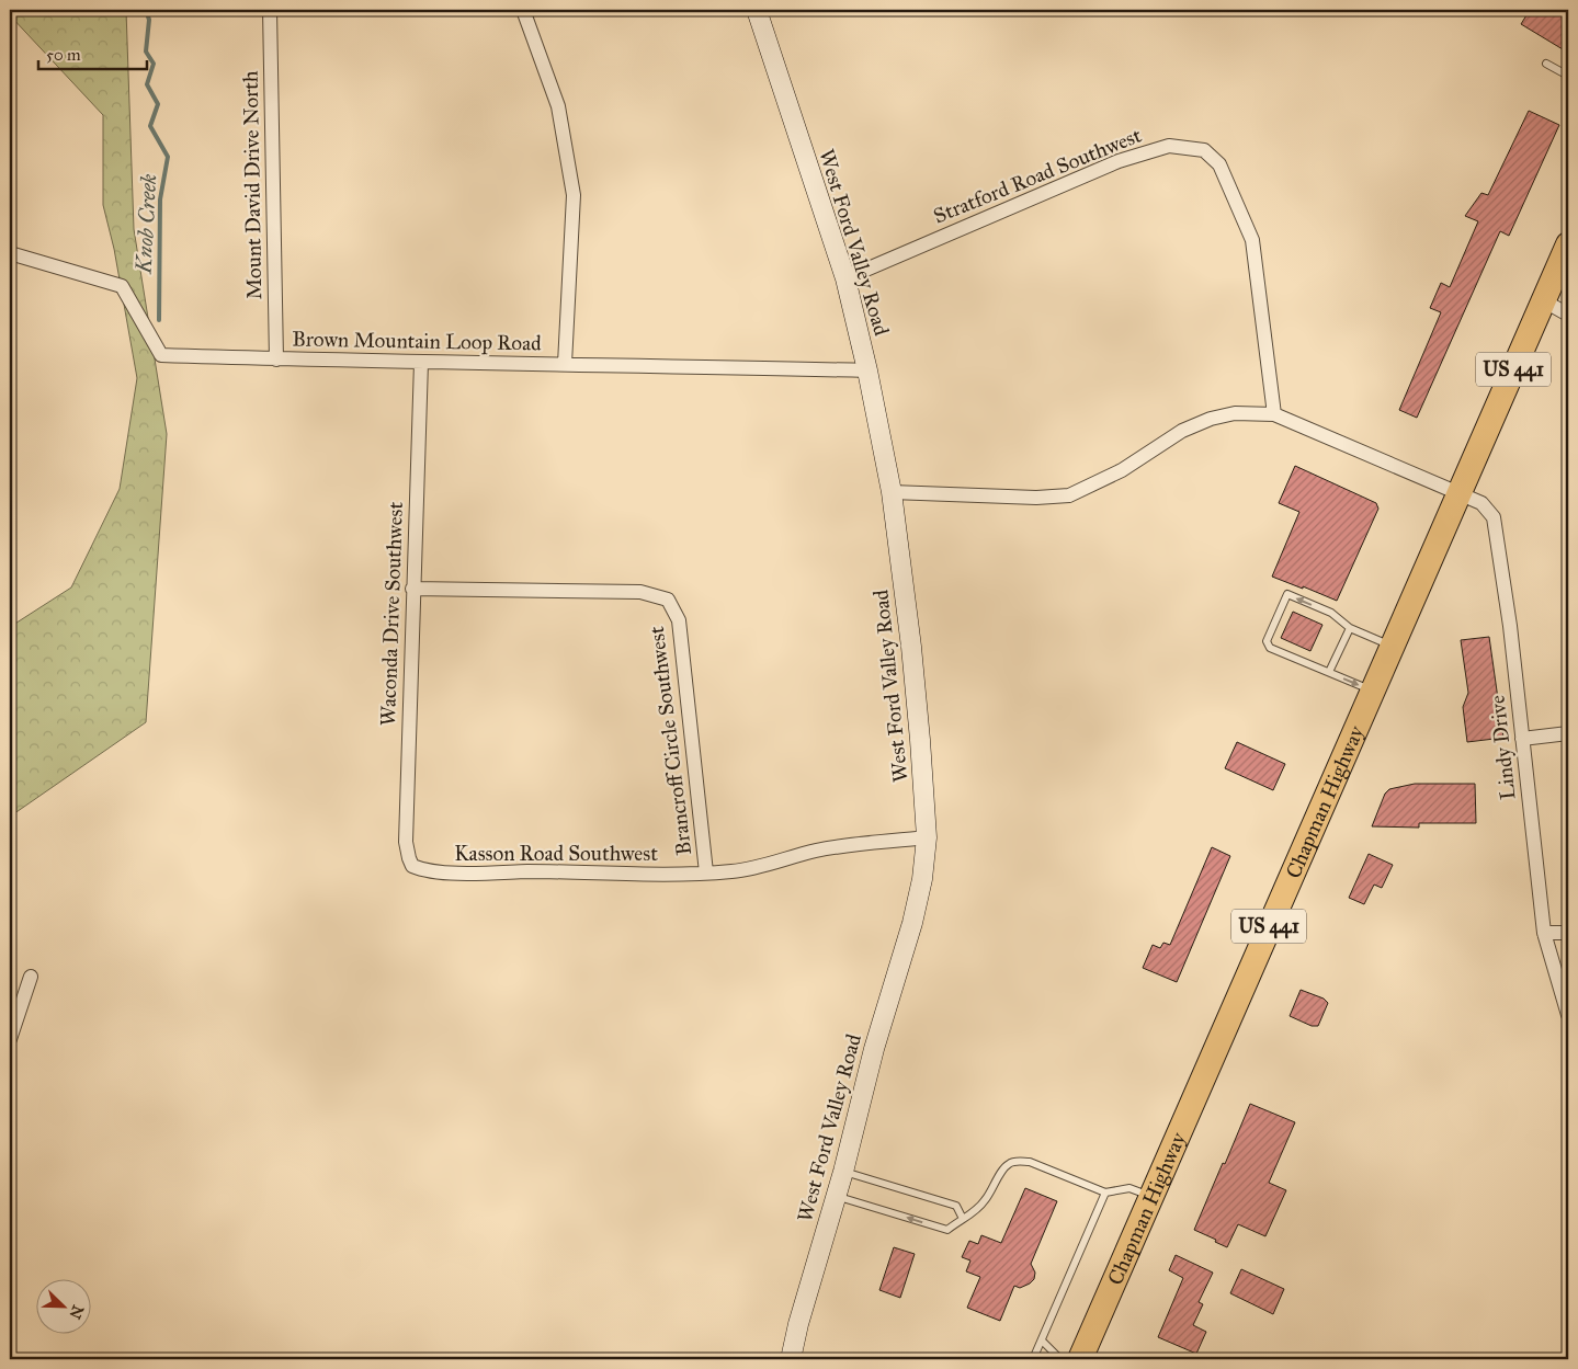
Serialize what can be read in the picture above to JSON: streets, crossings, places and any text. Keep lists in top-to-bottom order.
{
  "streets": {
    "highway": ["US 441", "Chapman Highway"],
    "street": [
      "Stratford Road Southwest",
      "Mount David Drive North",
      "West Ford Valley Road",
      "Brown Mountain Loop Road",
      "Waconda Drive Southwest",
      "Brancroff Circle Southwest",
      "Lindy Drive",
      "Kasson Road Southwest"
    ]
  },
  "crossings": [
    ["Stratford Road Southwest", "West Ford Valley Road"],
    ["Stratford Road Southwest", "Lindy Drive"],
    ["Mount David Drive North", "Brown Mountain Loop Road"],
    ["West Ford Valley Road", "Brown Mountain Loop Road"],
    ["West Ford Valley Road", "Kasson Road Southwest"],
    ["Brown Mountain Loop Road", "Waconda Drive Southwest"],
    ["Waconda Drive Southwest", "Brancroff Circle Southwest"],
    ["Waconda Drive Southwest", "Kasson Road Southwest"],
    ["Brancroff Circle Southwest", "Kasson Road Southwest"],
    ["Lindy Drive", "Chapman Highway"]
  ],
  "water": ["Knob Creek"],
  "scale_bar": "50 m",
  "north": "bottom right"
}
